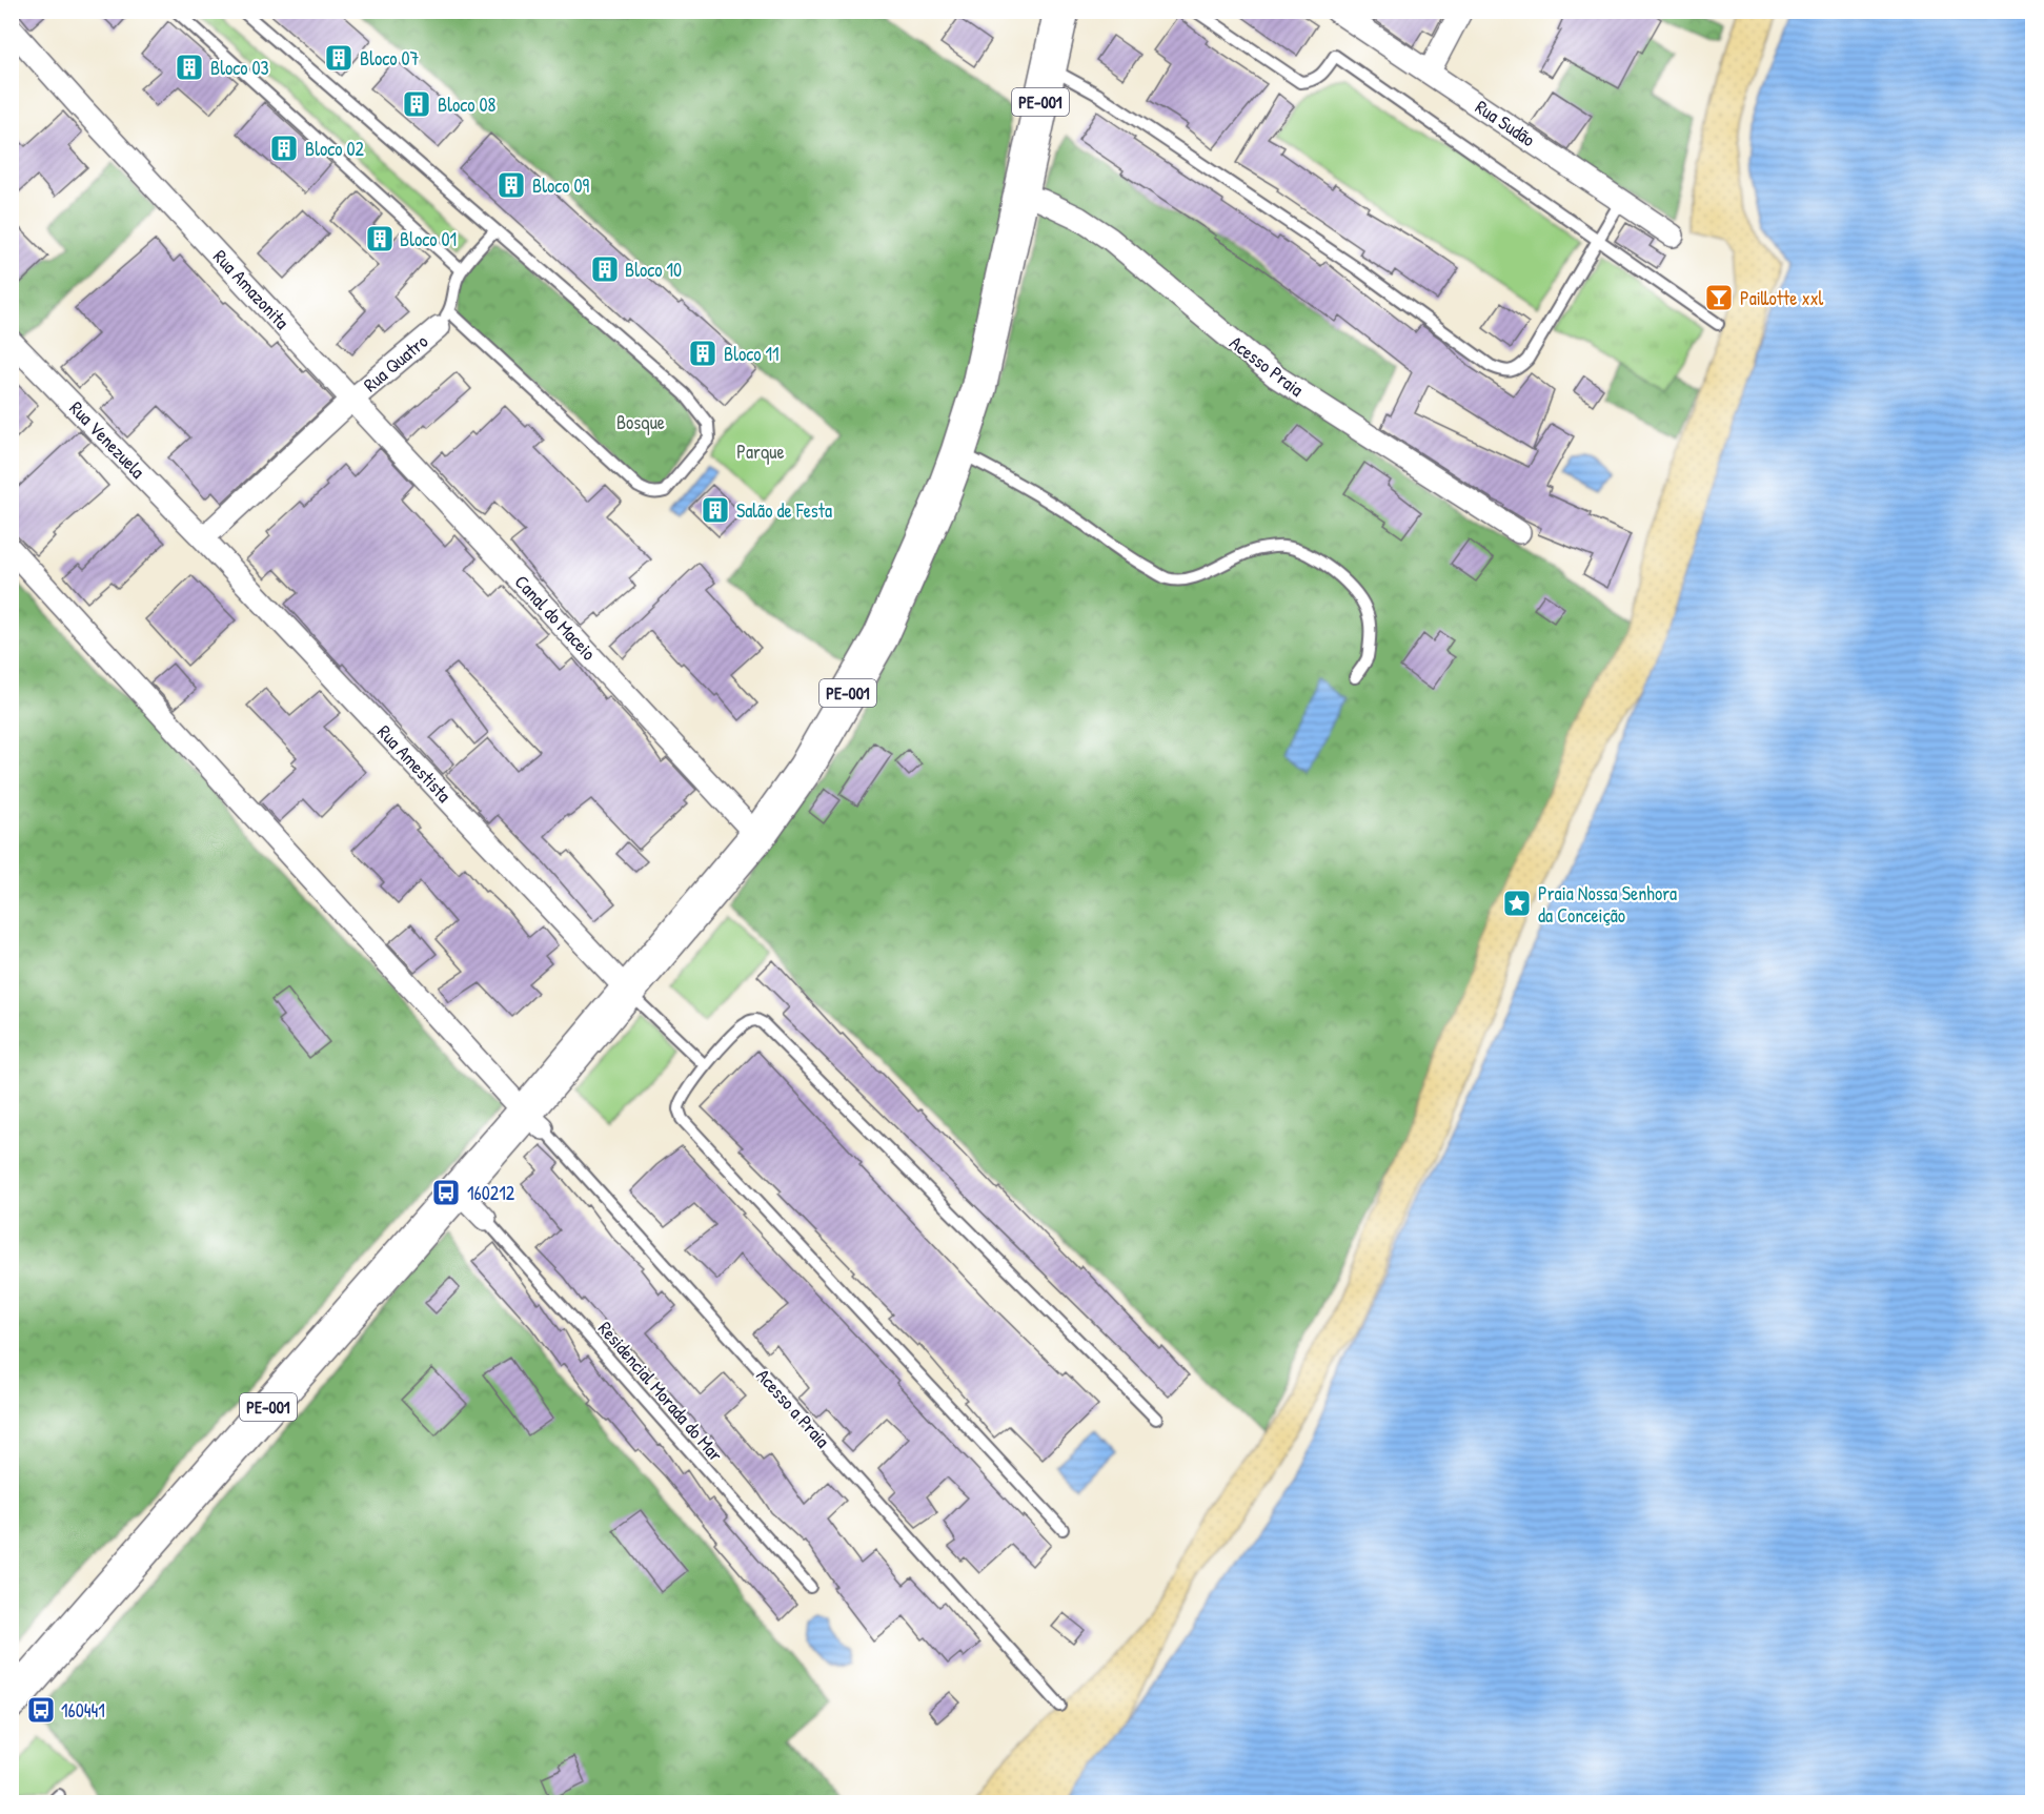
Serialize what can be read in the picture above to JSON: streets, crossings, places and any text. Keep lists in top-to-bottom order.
{
  "streets": {
    "main road": ["PE-001"],
    "street": [
      "Rua Sudão",
      "Rua Amazonita",
      "Rua Quatro",
      "Acesso Praia",
      "Rua Venezuela",
      "Canal do Maceio",
      "Rua Amestista"
    ],
    "lane": ["Residencial Morada do Mar", "Acesso a Praia"]
  },
  "crossings": [
    ["PE-001", "Acesso Praia"],
    ["PE-001", "Canal do Maceio"],
    ["PE-001", "Rua Amestista"],
    ["PE-001", "Acesso a Praia"],
    ["Rua Amazonita", "Rua Quatro"],
    ["Rua Amazonita", "Canal do Maceio"],
    ["Rua Quatro", "Canal do Maceio"],
    ["Rua Venezuela", "Rua Amestista"]
  ],
  "parks": ["Bosque", "Parque"],
  "places": {
    "building": [
      "Bloco 07",
      "Bloco 03",
      "Bloco 08",
      "Bloco 02",
      "Bloco 09",
      "Bloco 01",
      "Bloco 10",
      "Bloco 11",
      "Salão de Festa"
    ],
    "bar": ["Paillotte xxl"],
    "place": ["Praia Nossa Senhora da Conceição"],
    "bus stop": ["160212", "160441"]
  }
}
